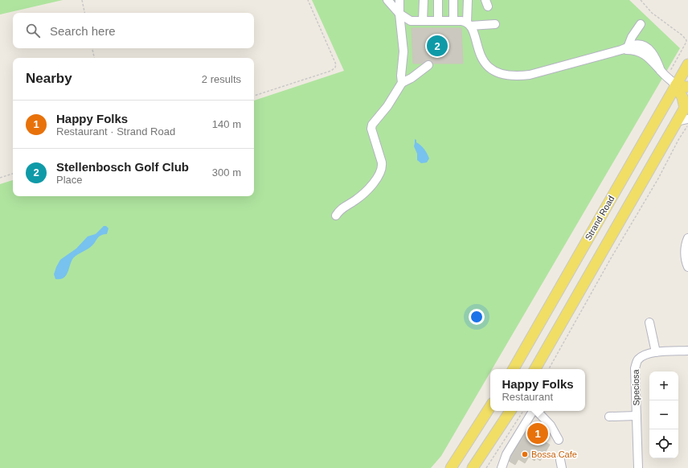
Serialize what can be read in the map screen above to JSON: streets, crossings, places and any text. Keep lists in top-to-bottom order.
{
  "streets": {
    "main road": ["Strand Road"],
    "street": ["Speciosa"]
  },
  "places": ["Bossa Cafe"],
  "page": {
    "search": "Search here",
    "pins": ["2", "1"],
    "heading": ["Nearby", "2 results"],
    "list": [
      {
        "mark": "1",
        "name": "Happy Folks",
        "note": "Restaurant · Strand Road",
        "value": "140 m"
      },
      {
        "mark": "2",
        "name": "Stellenbosch Golf Club",
        "note": "Place",
        "value": "300 m"
      }
    ],
    "popup": ["Happy Folks", "Restaurant"],
    "map_buttons": ["+", "−"]
  }
}
